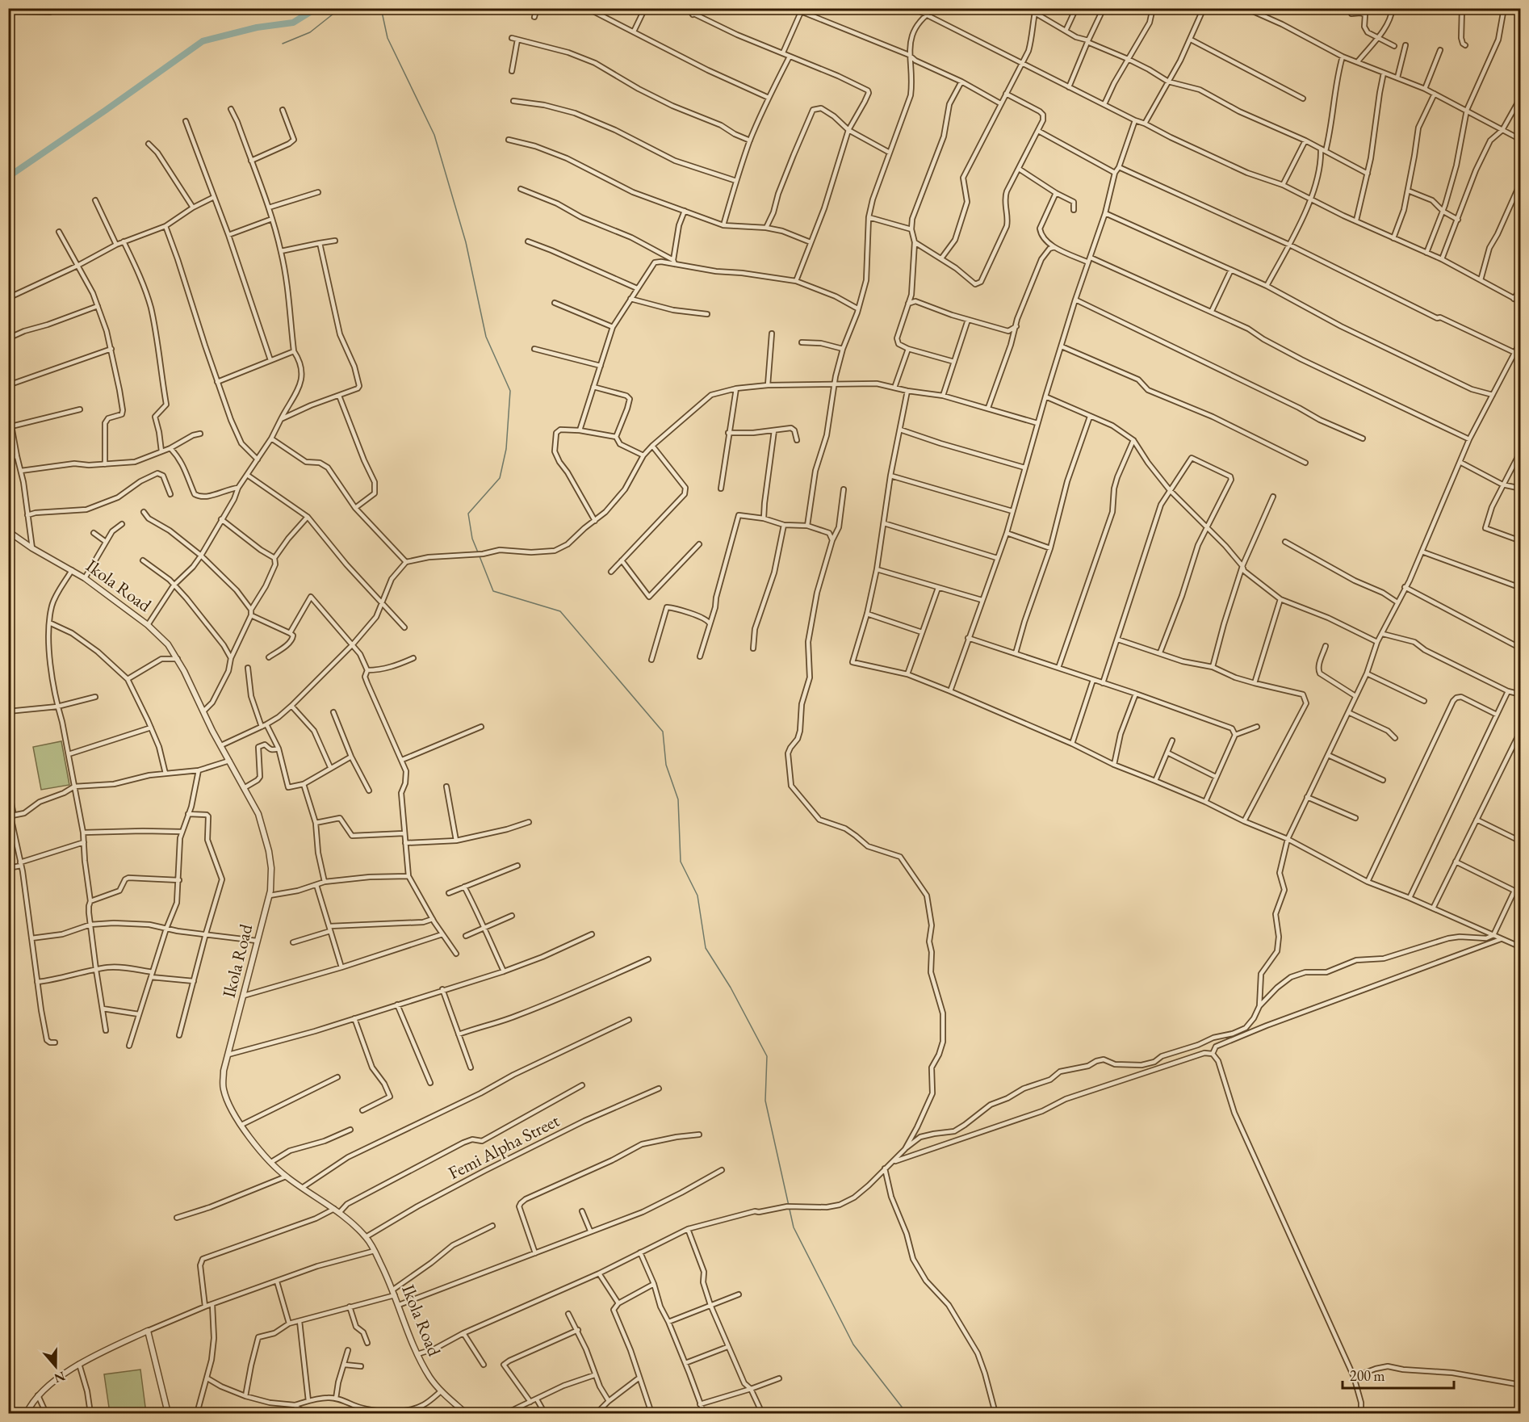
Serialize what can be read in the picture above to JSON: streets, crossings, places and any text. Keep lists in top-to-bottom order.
{
  "streets": {
    "street": ["Ikola Road", "Femi Alpha Street"]
  },
  "crossings": [
    ["Ikola Road", "Femi Alpha Street"]
  ],
  "scale_bar": "200 m",
  "north": "bottom"
}
